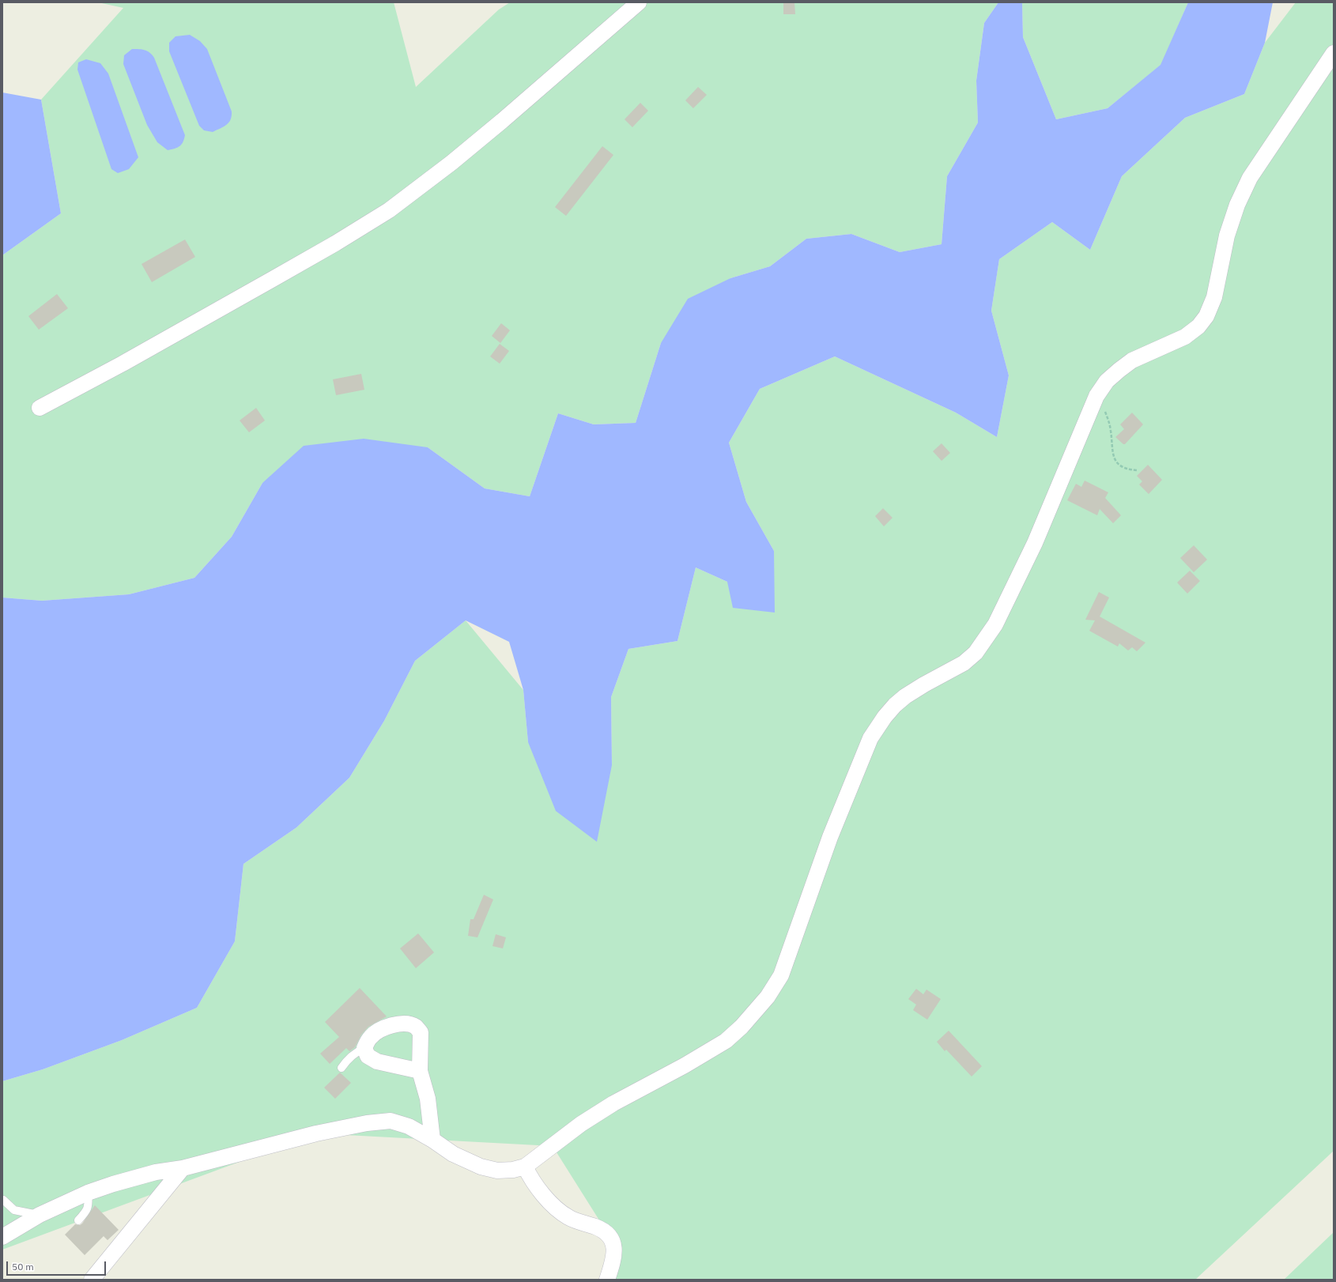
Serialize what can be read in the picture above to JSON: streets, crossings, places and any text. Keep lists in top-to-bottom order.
{
  "scale_bar": "50 m"
}
